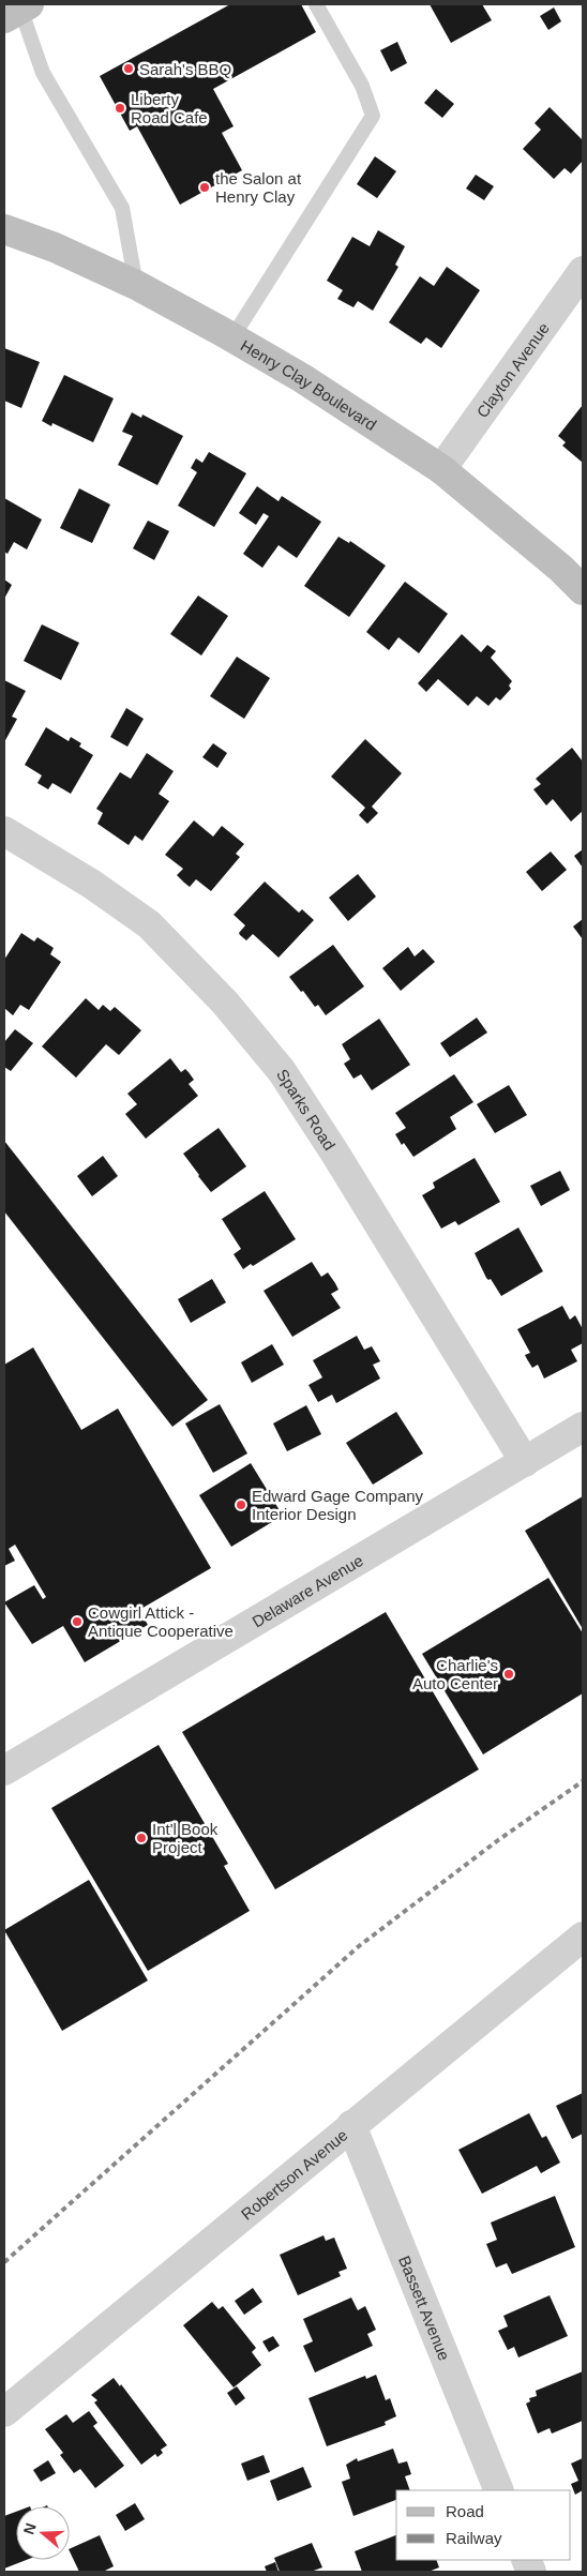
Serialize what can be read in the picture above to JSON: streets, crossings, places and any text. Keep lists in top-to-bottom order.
{
  "streets": {
    "street": [
      "Clayton Avenue",
      "Henry Clay Boulevard",
      "Sparks Road",
      "Delaware Avenue",
      "Robertson Avenue",
      "Bassett Avenue"
    ]
  },
  "crossings": [
    ["Clayton Avenue", "Henry Clay Boulevard"],
    ["Sparks Road", "Delaware Avenue"],
    ["Robertson Avenue", "Bassett Avenue"]
  ],
  "places": [
    "Sarah's BBQ",
    "Liberty Road Cafe",
    "the Salon at Henry Clay",
    "Edward Gage Company Interior Design",
    "Cowgirl Attick - Antique Cooperative",
    "Charlie's Auto Center",
    "Int'l Book Project"
  ],
  "legend": ["Road", "Railway"],
  "north": "left"
}
